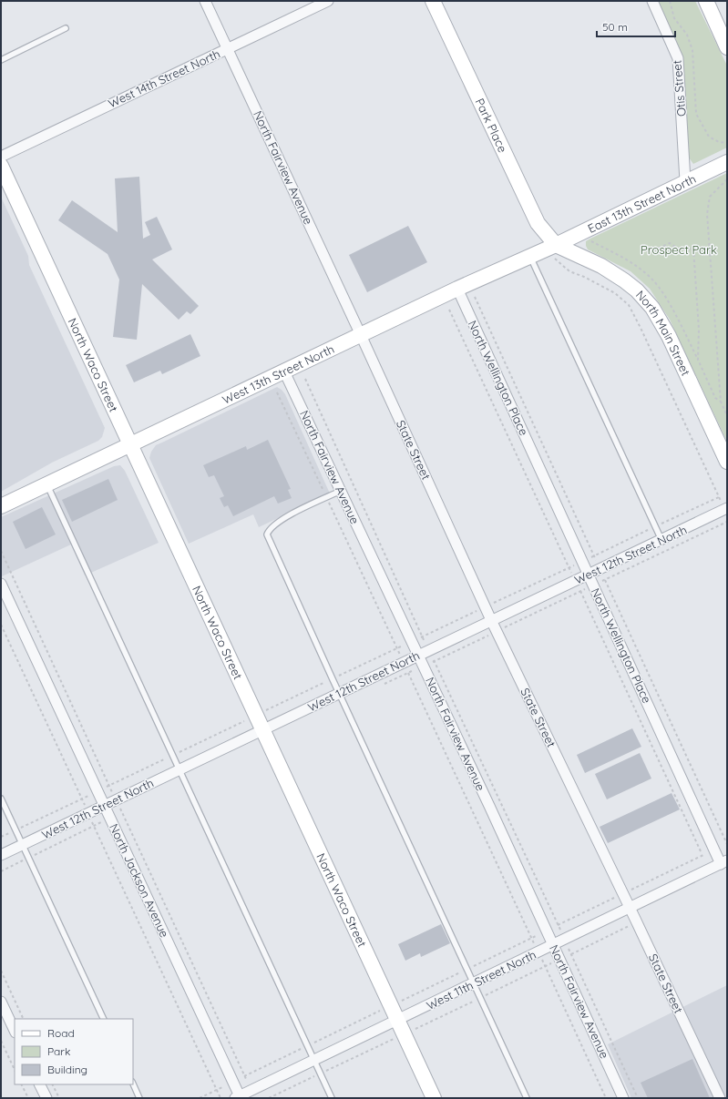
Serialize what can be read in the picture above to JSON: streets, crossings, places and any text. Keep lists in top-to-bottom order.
{
  "streets": {
    "street": [
      "West 14th Street North",
      "Otis Street",
      "Park Place",
      "North Fairview Avenue",
      "East 13th Street North",
      "North Main Street",
      "North Waco Street",
      "West 13th Street North",
      "North Wellington Place",
      "State Street",
      "West 12th Street North",
      "North Jackson Avenue",
      "West 11th Street North"
    ]
  },
  "crossings": [
    ["West 14th Street North", "North Fairview Avenue"],
    ["Otis Street", "East 13th Street North"],
    ["Park Place", "East 13th Street North"],
    ["Park Place", "North Main Street"],
    ["Park Place", "West 13th Street North"],
    ["North Fairview Avenue", "West 13th Street North"],
    ["North Fairview Avenue", "State Street"],
    ["North Fairview Avenue", "West 12th Street North"],
    ["North Fairview Avenue", "West 11th Street North"],
    ["East 13th Street North", "North Main Street"],
    ["East 13th Street North", "West 13th Street North"],
    ["North Main Street", "West 13th Street North"],
    ["North Waco Street", "West 13th Street North"],
    ["North Waco Street", "West 12th Street North"],
    ["North Waco Street", "West 11th Street North"],
    ["West 13th Street North", "North Wellington Place"],
    ["West 13th Street North", "State Street"],
    ["North Wellington Place", "West 12th Street North"],
    ["North Wellington Place", "West 11th Street North"],
    ["State Street", "West 12th Street North"],
    ["State Street", "West 11th Street North"],
    ["West 12th Street North", "North Jackson Avenue"],
    ["North Jackson Avenue", "West 11th Street North"]
  ],
  "parks": ["Prospect Park"],
  "legend": ["Road", "Park", "Building"],
  "scale_bar": "50 m"
}
